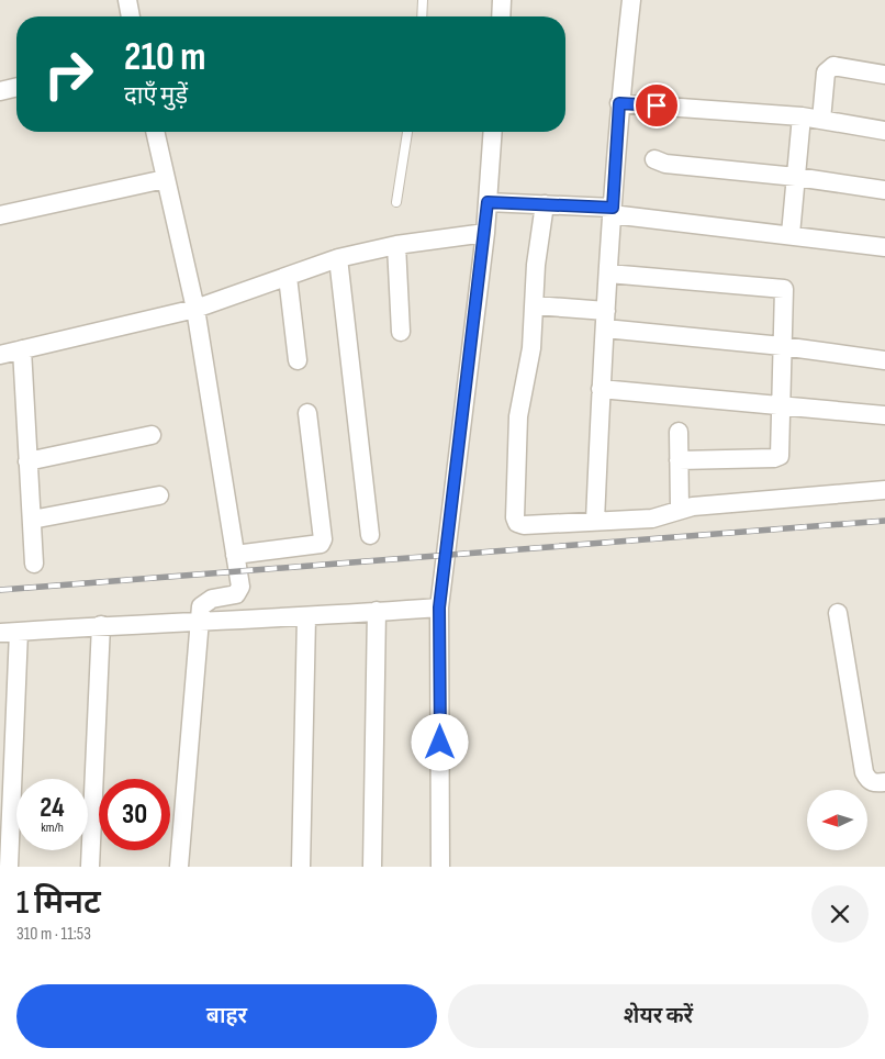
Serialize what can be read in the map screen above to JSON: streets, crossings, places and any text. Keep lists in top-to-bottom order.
{
  "north": "left",
  "page": {
    "turn": ["210 m", "दाएँ मुड़ें"],
    "speed": "24 km/h",
    "limit": "30",
    "heading": ["1 मिनट", "310 m · 11:53"],
    "buttons": ["बाहर", "शेयर करें"]
  }
}
